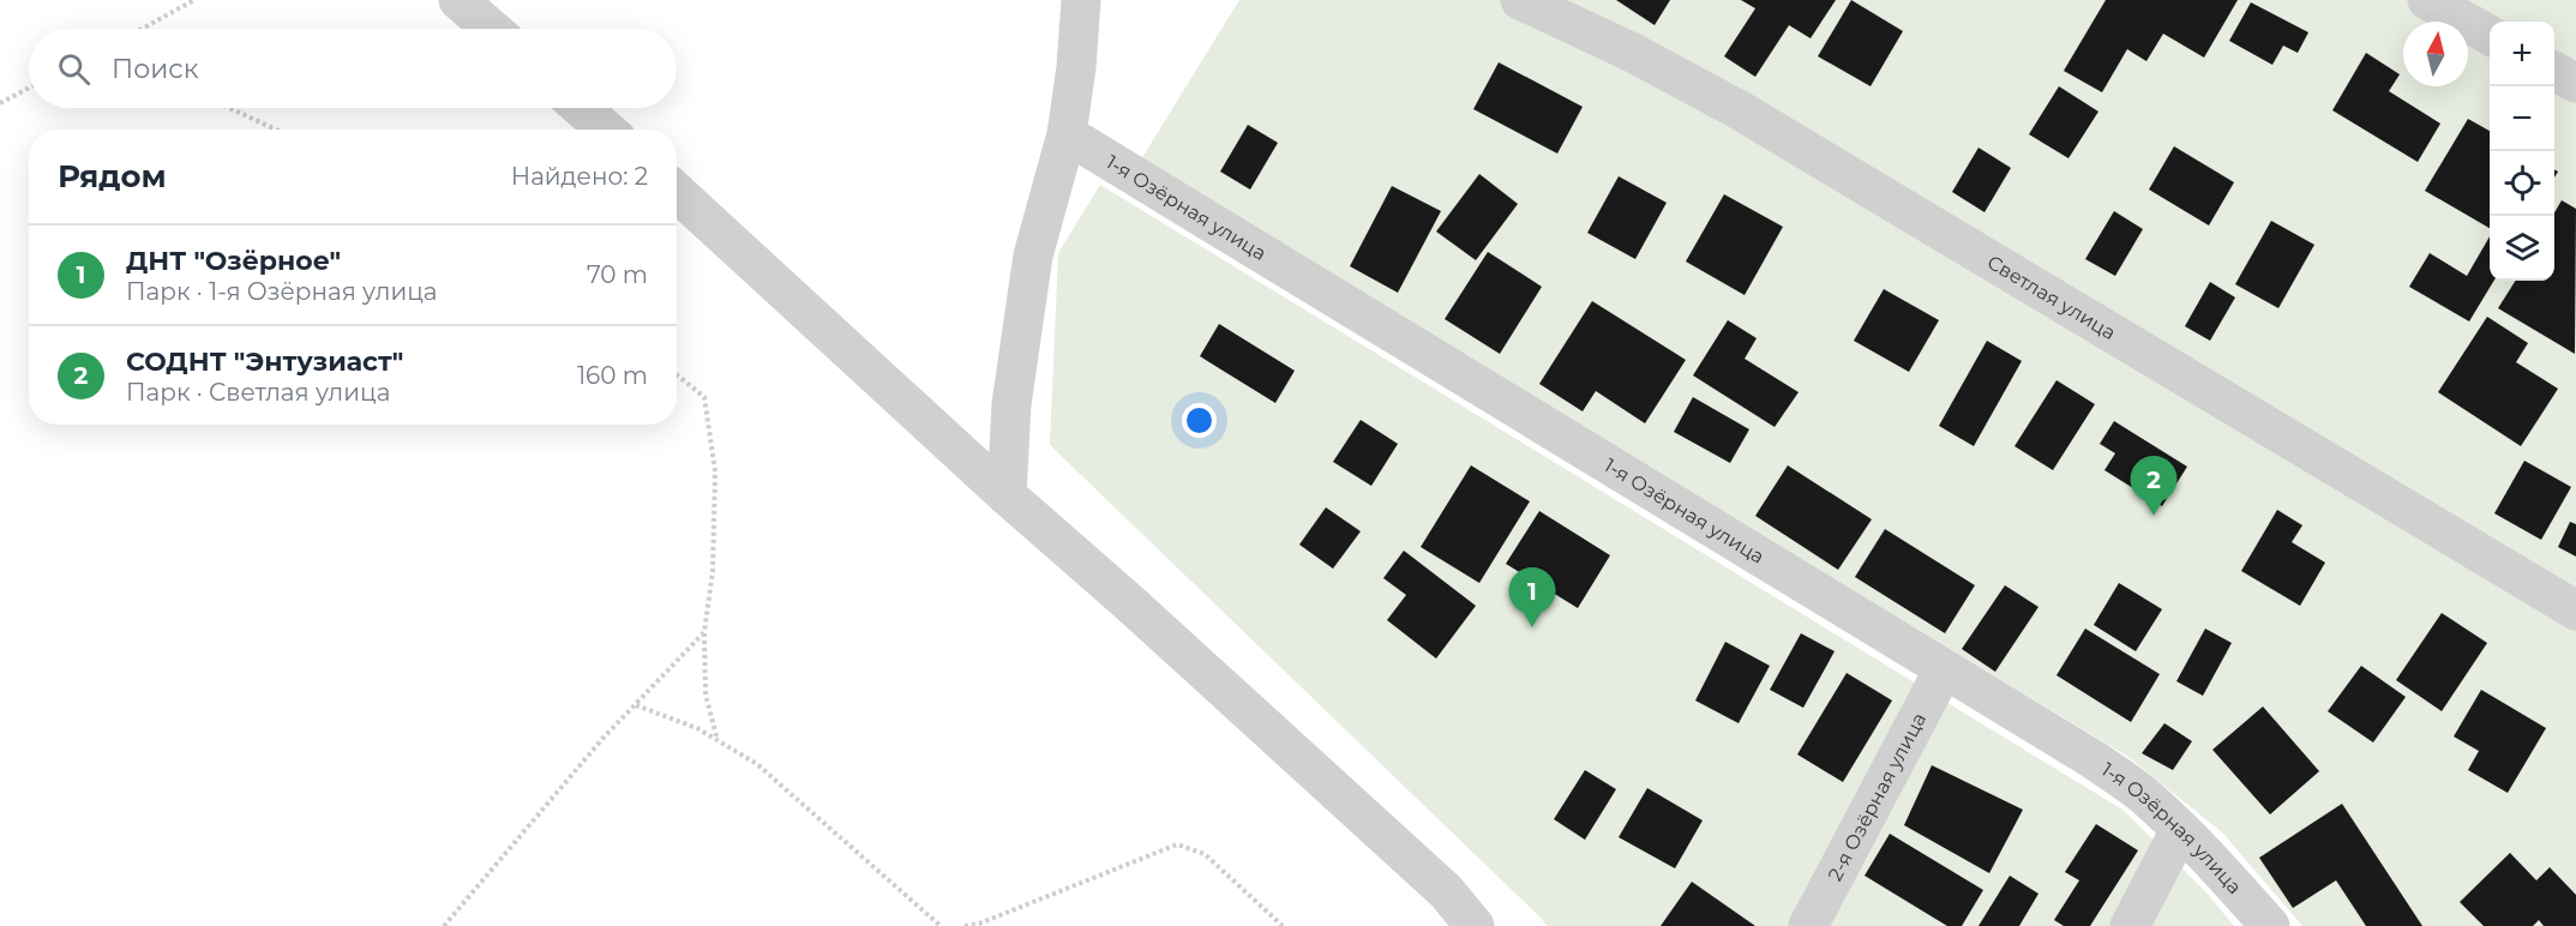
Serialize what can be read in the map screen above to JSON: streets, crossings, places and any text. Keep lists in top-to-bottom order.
{
  "streets": {
    "street": ["1-я Озёрная улица", "Светлая улица", "2-я Озёрная улица"]
  },
  "crossings": [
    ["1-я Озёрная улица", "2-я Озёрная улица"]
  ],
  "north": "top",
  "page": {
    "map_buttons": ["+", "−"],
    "search": "Поиск",
    "heading": ["Рядом", "Найдено: 2"],
    "list": [
      {
        "mark": "1",
        "name": "ДНТ \"Озёрное\"",
        "note": "Парк · 1-я Озёрная улица",
        "value": "70 m"
      },
      {
        "mark": "2",
        "name": "СОДНТ \"Энтузиаст\"",
        "note": "Парк · Светлая улица",
        "value": "160 m"
      }
    ],
    "pins": ["2", "1"]
  }
}
